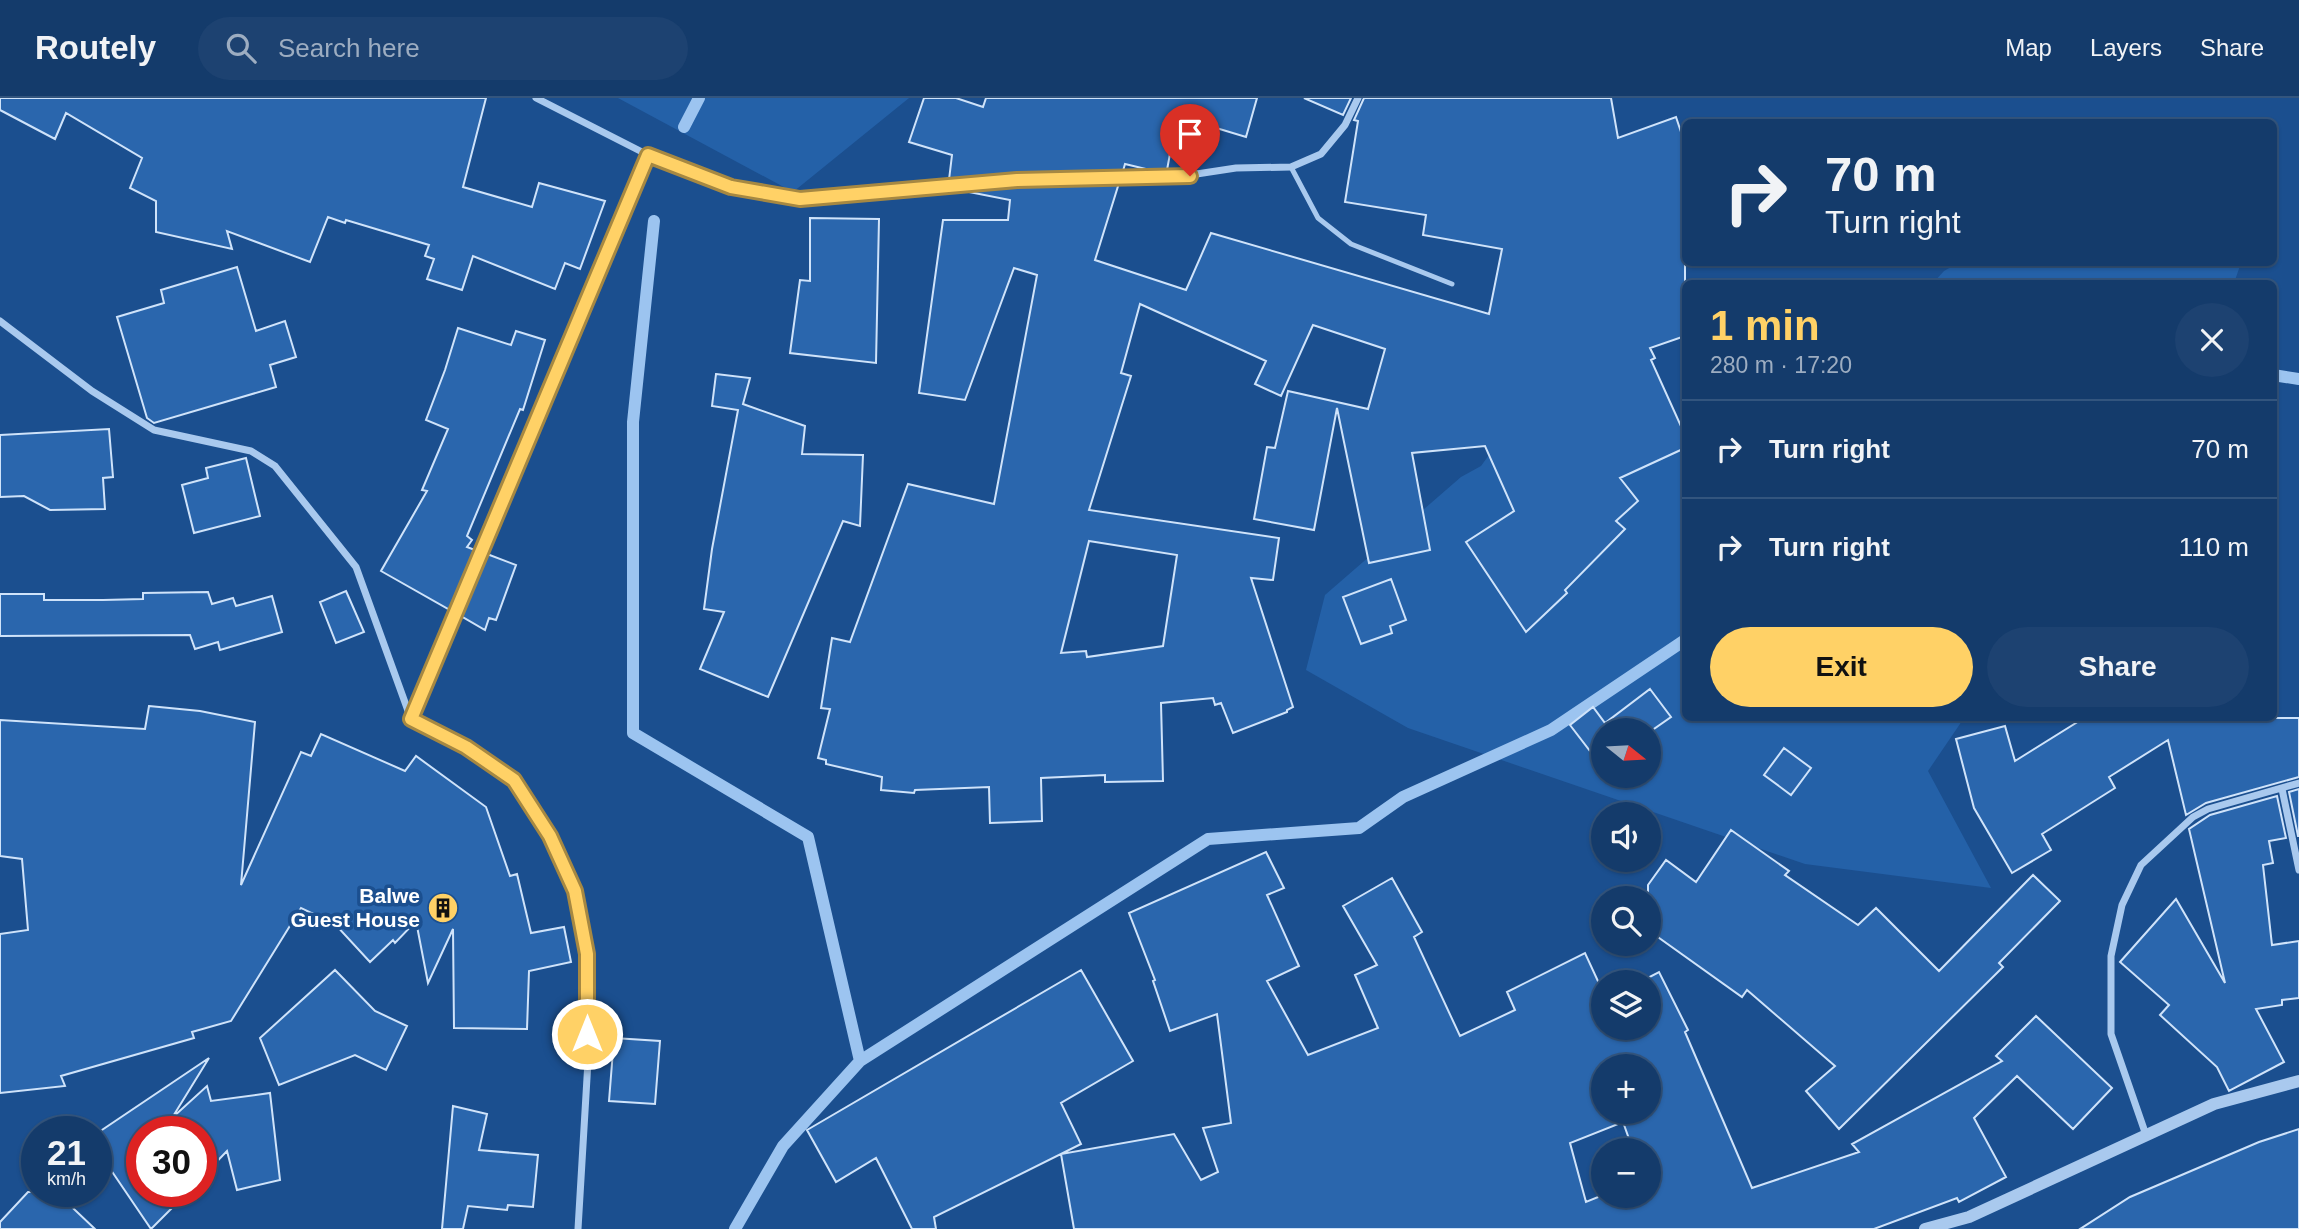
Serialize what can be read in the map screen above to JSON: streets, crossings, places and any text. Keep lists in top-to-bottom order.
{
  "places": {
    "building": ["Balwe Guest House"]
  },
  "north": "right",
  "page": {
    "header": "Routely",
    "search": "Search here",
    "nav": ["Map", "Layers", "Share"],
    "turn": ["70 m", "Turn right"],
    "heading": ["1 min", "280 m · 17:20"],
    "list": [
      {
        "name": "Turn right",
        "value": "70 m"
      },
      {
        "name": "Turn right",
        "value": "110 m"
      }
    ],
    "buttons": ["Exit", "Share"],
    "map_buttons": ["+", "−"],
    "speed": "21 km/h",
    "limit": "30"
  }
}
